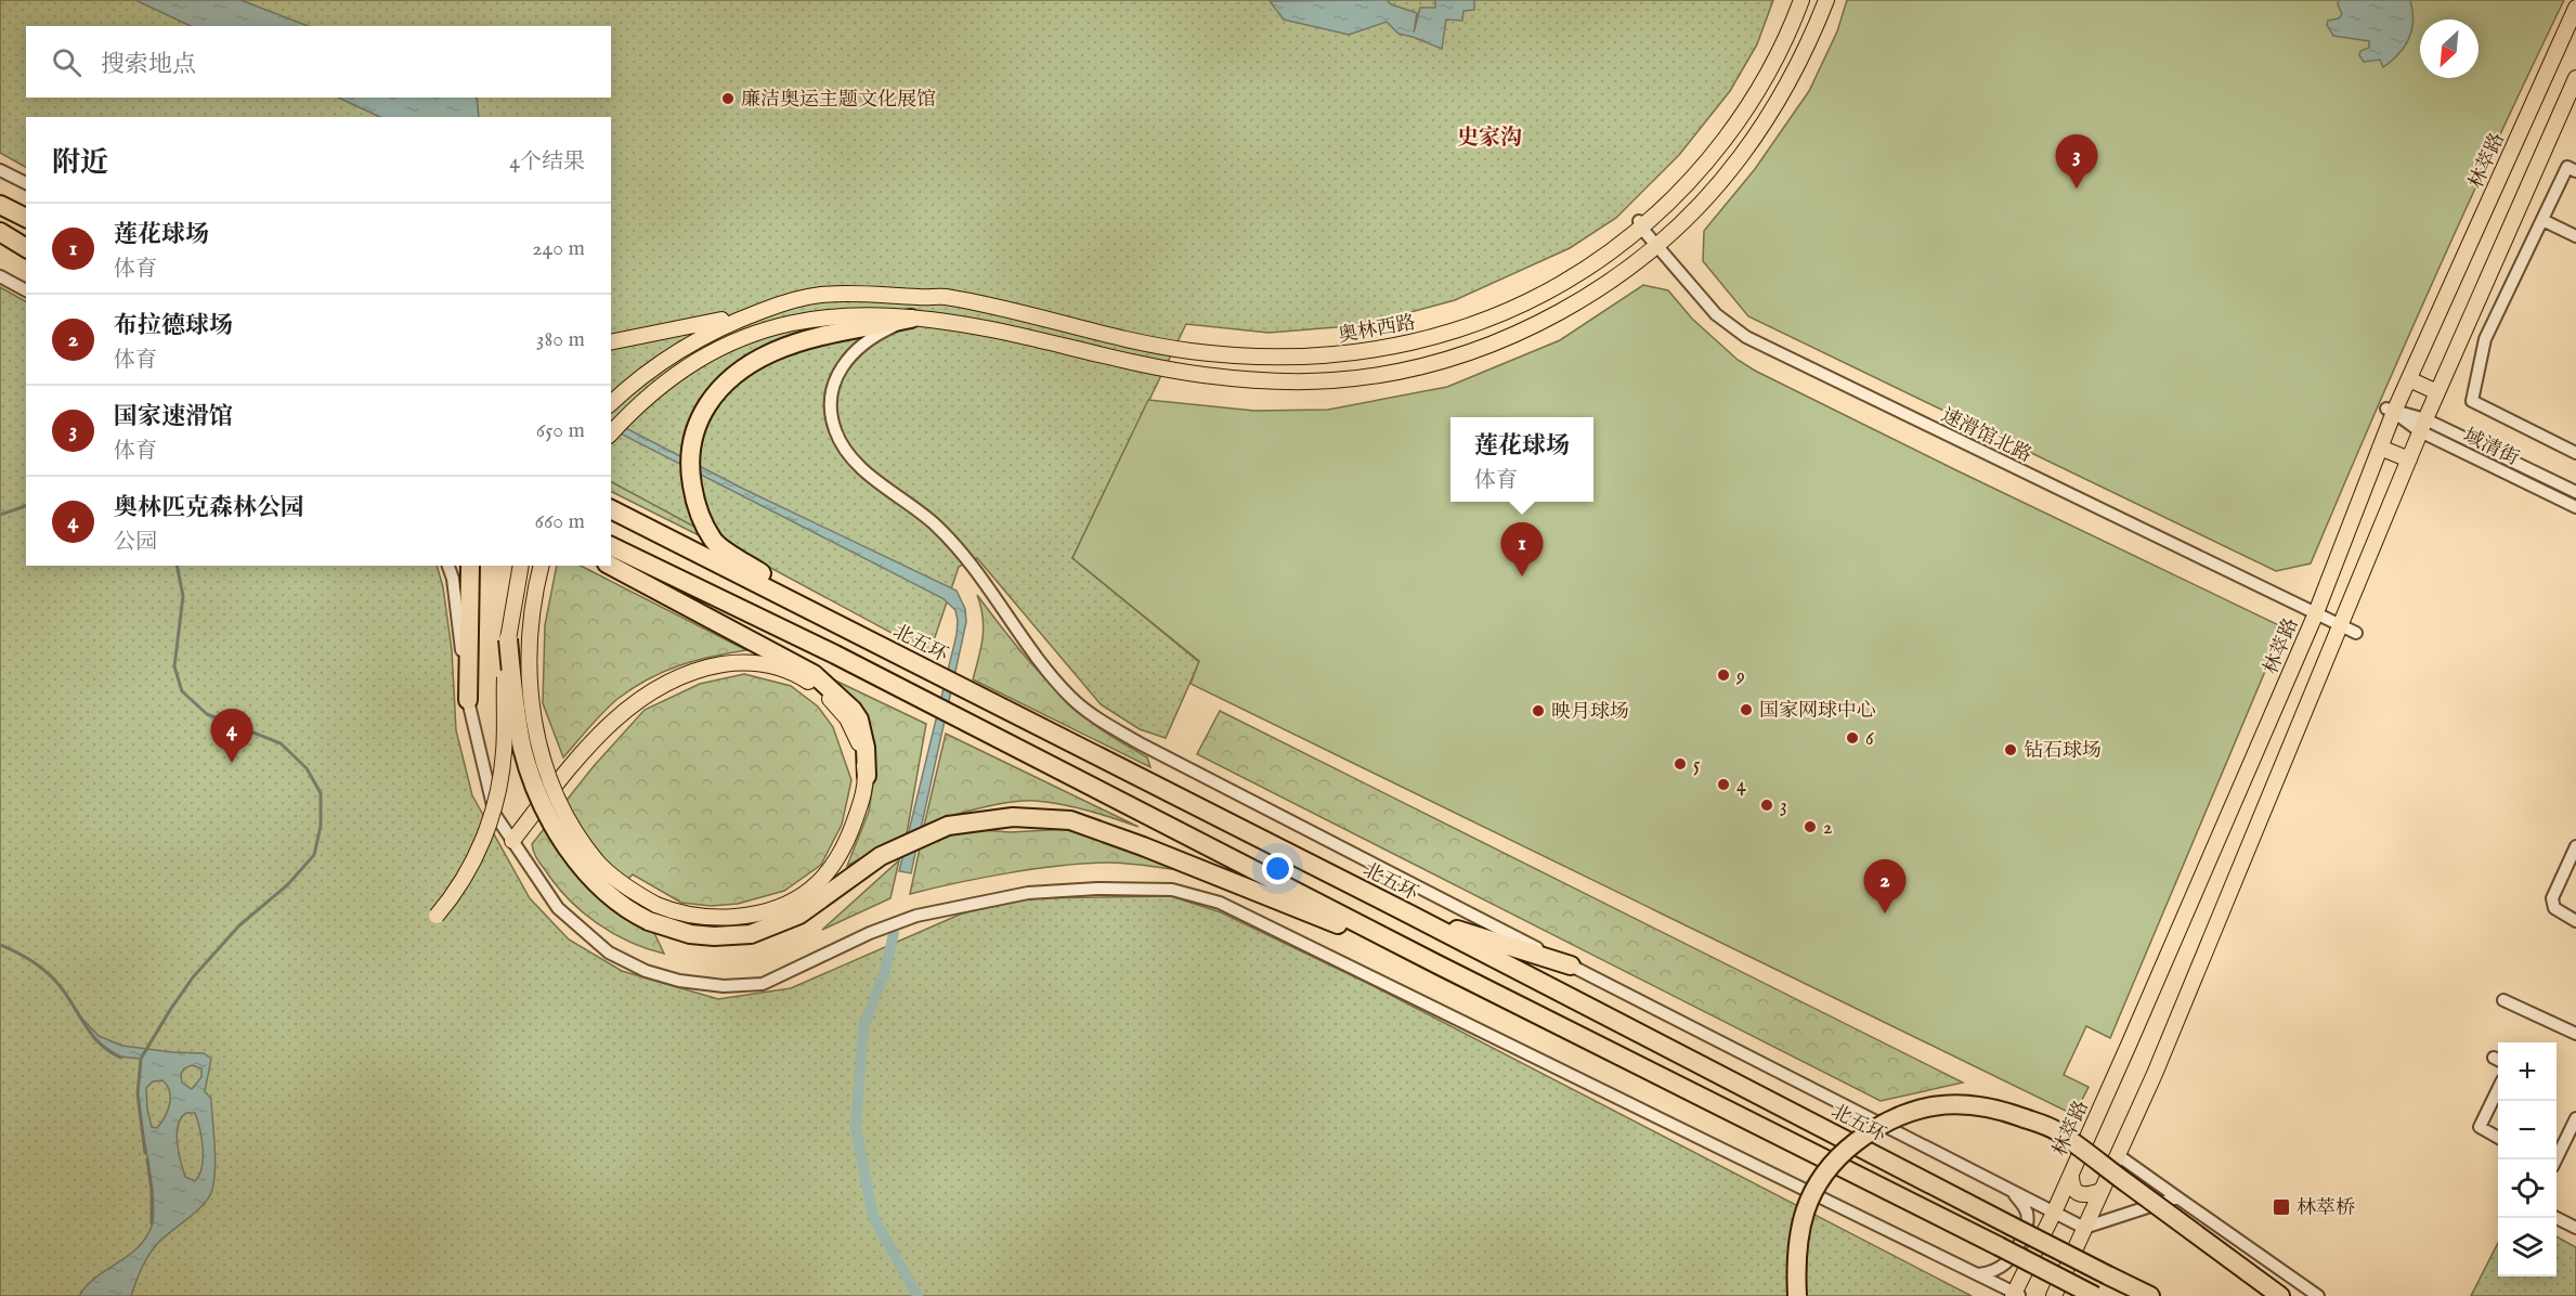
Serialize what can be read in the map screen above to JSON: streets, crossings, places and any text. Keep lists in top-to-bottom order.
{
  "streets": {
    "highway": ["北五环"],
    "main road": ["林萃路", "奥林西路"],
    "street": ["速滑馆北路", "域清街"]
  },
  "crossings": [
    ["林萃路", "速滑馆北路"],
    ["林萃路", "域清街"],
    ["奥林西路", "速滑馆北路"]
  ],
  "districts": ["史家沟"],
  "places": {
    "other": [
      "廉洁奥运主题文化展馆",
      "9",
      "国家网球中心",
      "映月球场",
      "6",
      "钻石球场",
      "5",
      "4",
      "3",
      "2"
    ],
    "transit": ["林萃桥"]
  },
  "north": "bottom left",
  "page": {
    "search": "搜索地点",
    "heading": ["附近", "4个结果"],
    "pins": [
      "3",
      "1",
      "4",
      "2"
    ],
    "list": [
      {
        "mark": "1",
        "name": "莲花球场",
        "note": "体育",
        "value": "240 m"
      },
      {
        "mark": "2",
        "name": "布拉德球场",
        "note": "体育",
        "value": "380 m"
      },
      {
        "mark": "3",
        "name": "国家速滑馆",
        "note": "体育",
        "value": "650 m"
      },
      {
        "mark": "4",
        "name": "奥林匹克森林公园",
        "note": "公园",
        "value": "660 m"
      }
    ],
    "popup": ["莲花球场", "体育"],
    "map_buttons": ["+", "−"]
  }
}
